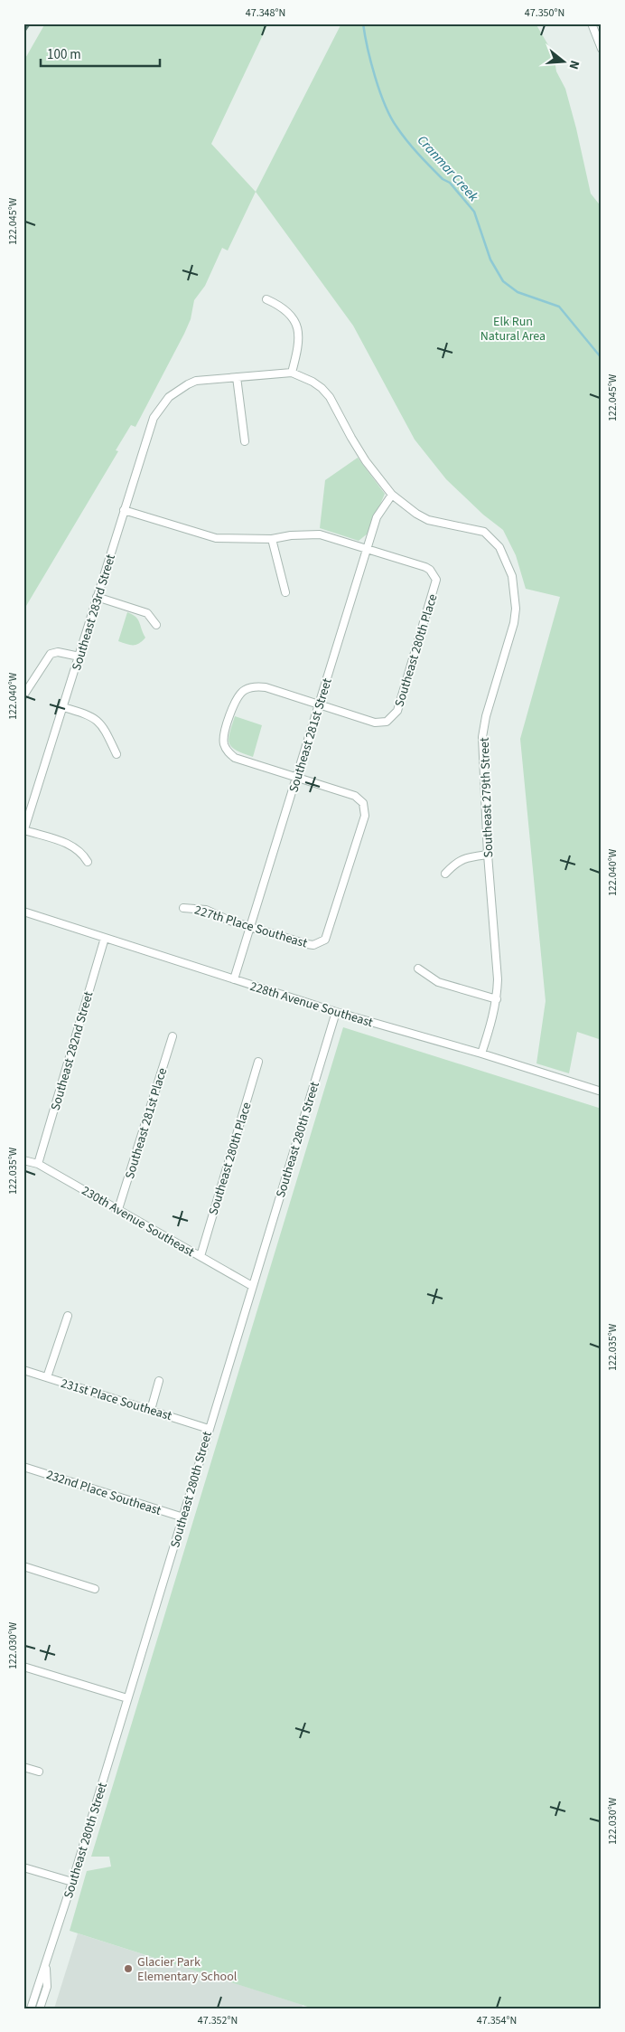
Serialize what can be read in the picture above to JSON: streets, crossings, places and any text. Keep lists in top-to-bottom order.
{
  "streets": {
    "street": [
      "Southeast 283rd Street",
      "Southeast 280th Place",
      "Southeast 281st Street",
      "Southeast 279th Street",
      "227th Place Southeast",
      "228th Avenue Southeast",
      "Southeast 282nd Street",
      "Southeast 281st Place",
      "Southeast 280th Street",
      "230th Avenue Southeast",
      "231st Place Southeast",
      "232nd Place Southeast"
    ]
  },
  "crossings": [
    ["Southeast 280th Place", "Southeast 281st Street"],
    ["Southeast 280th Place", "230th Avenue Southeast"],
    ["Southeast 281st Street", "Southeast 279th Street"],
    ["Southeast 281st Street", "227th Place Southeast"],
    ["Southeast 281st Street", "228th Avenue Southeast"],
    ["Southeast 279th Street", "228th Avenue Southeast"],
    ["228th Avenue Southeast", "Southeast 282nd Street"],
    ["228th Avenue Southeast", "Southeast 280th Street"],
    ["Southeast 282nd Street", "230th Avenue Southeast"],
    ["Southeast 281st Place", "230th Avenue Southeast"],
    ["Southeast 280th Street", "230th Avenue Southeast"],
    ["Southeast 280th Street", "231st Place Southeast"],
    ["Southeast 280th Street", "232nd Place Southeast"]
  ],
  "water": ["Cranmar Creek"],
  "parks": ["Elk Run Natural Area"],
  "places": ["Glacier Park Elementary School"],
  "scale_bar": "100 m",
  "north": "right",
  "coordinates": [
    "47.348°N",
    "47.350°N",
    "122.045°W",
    "122.040°W",
    "122.035°W",
    "122.030°W",
    "47.352°N",
    "47.354°N"
  ]
}
